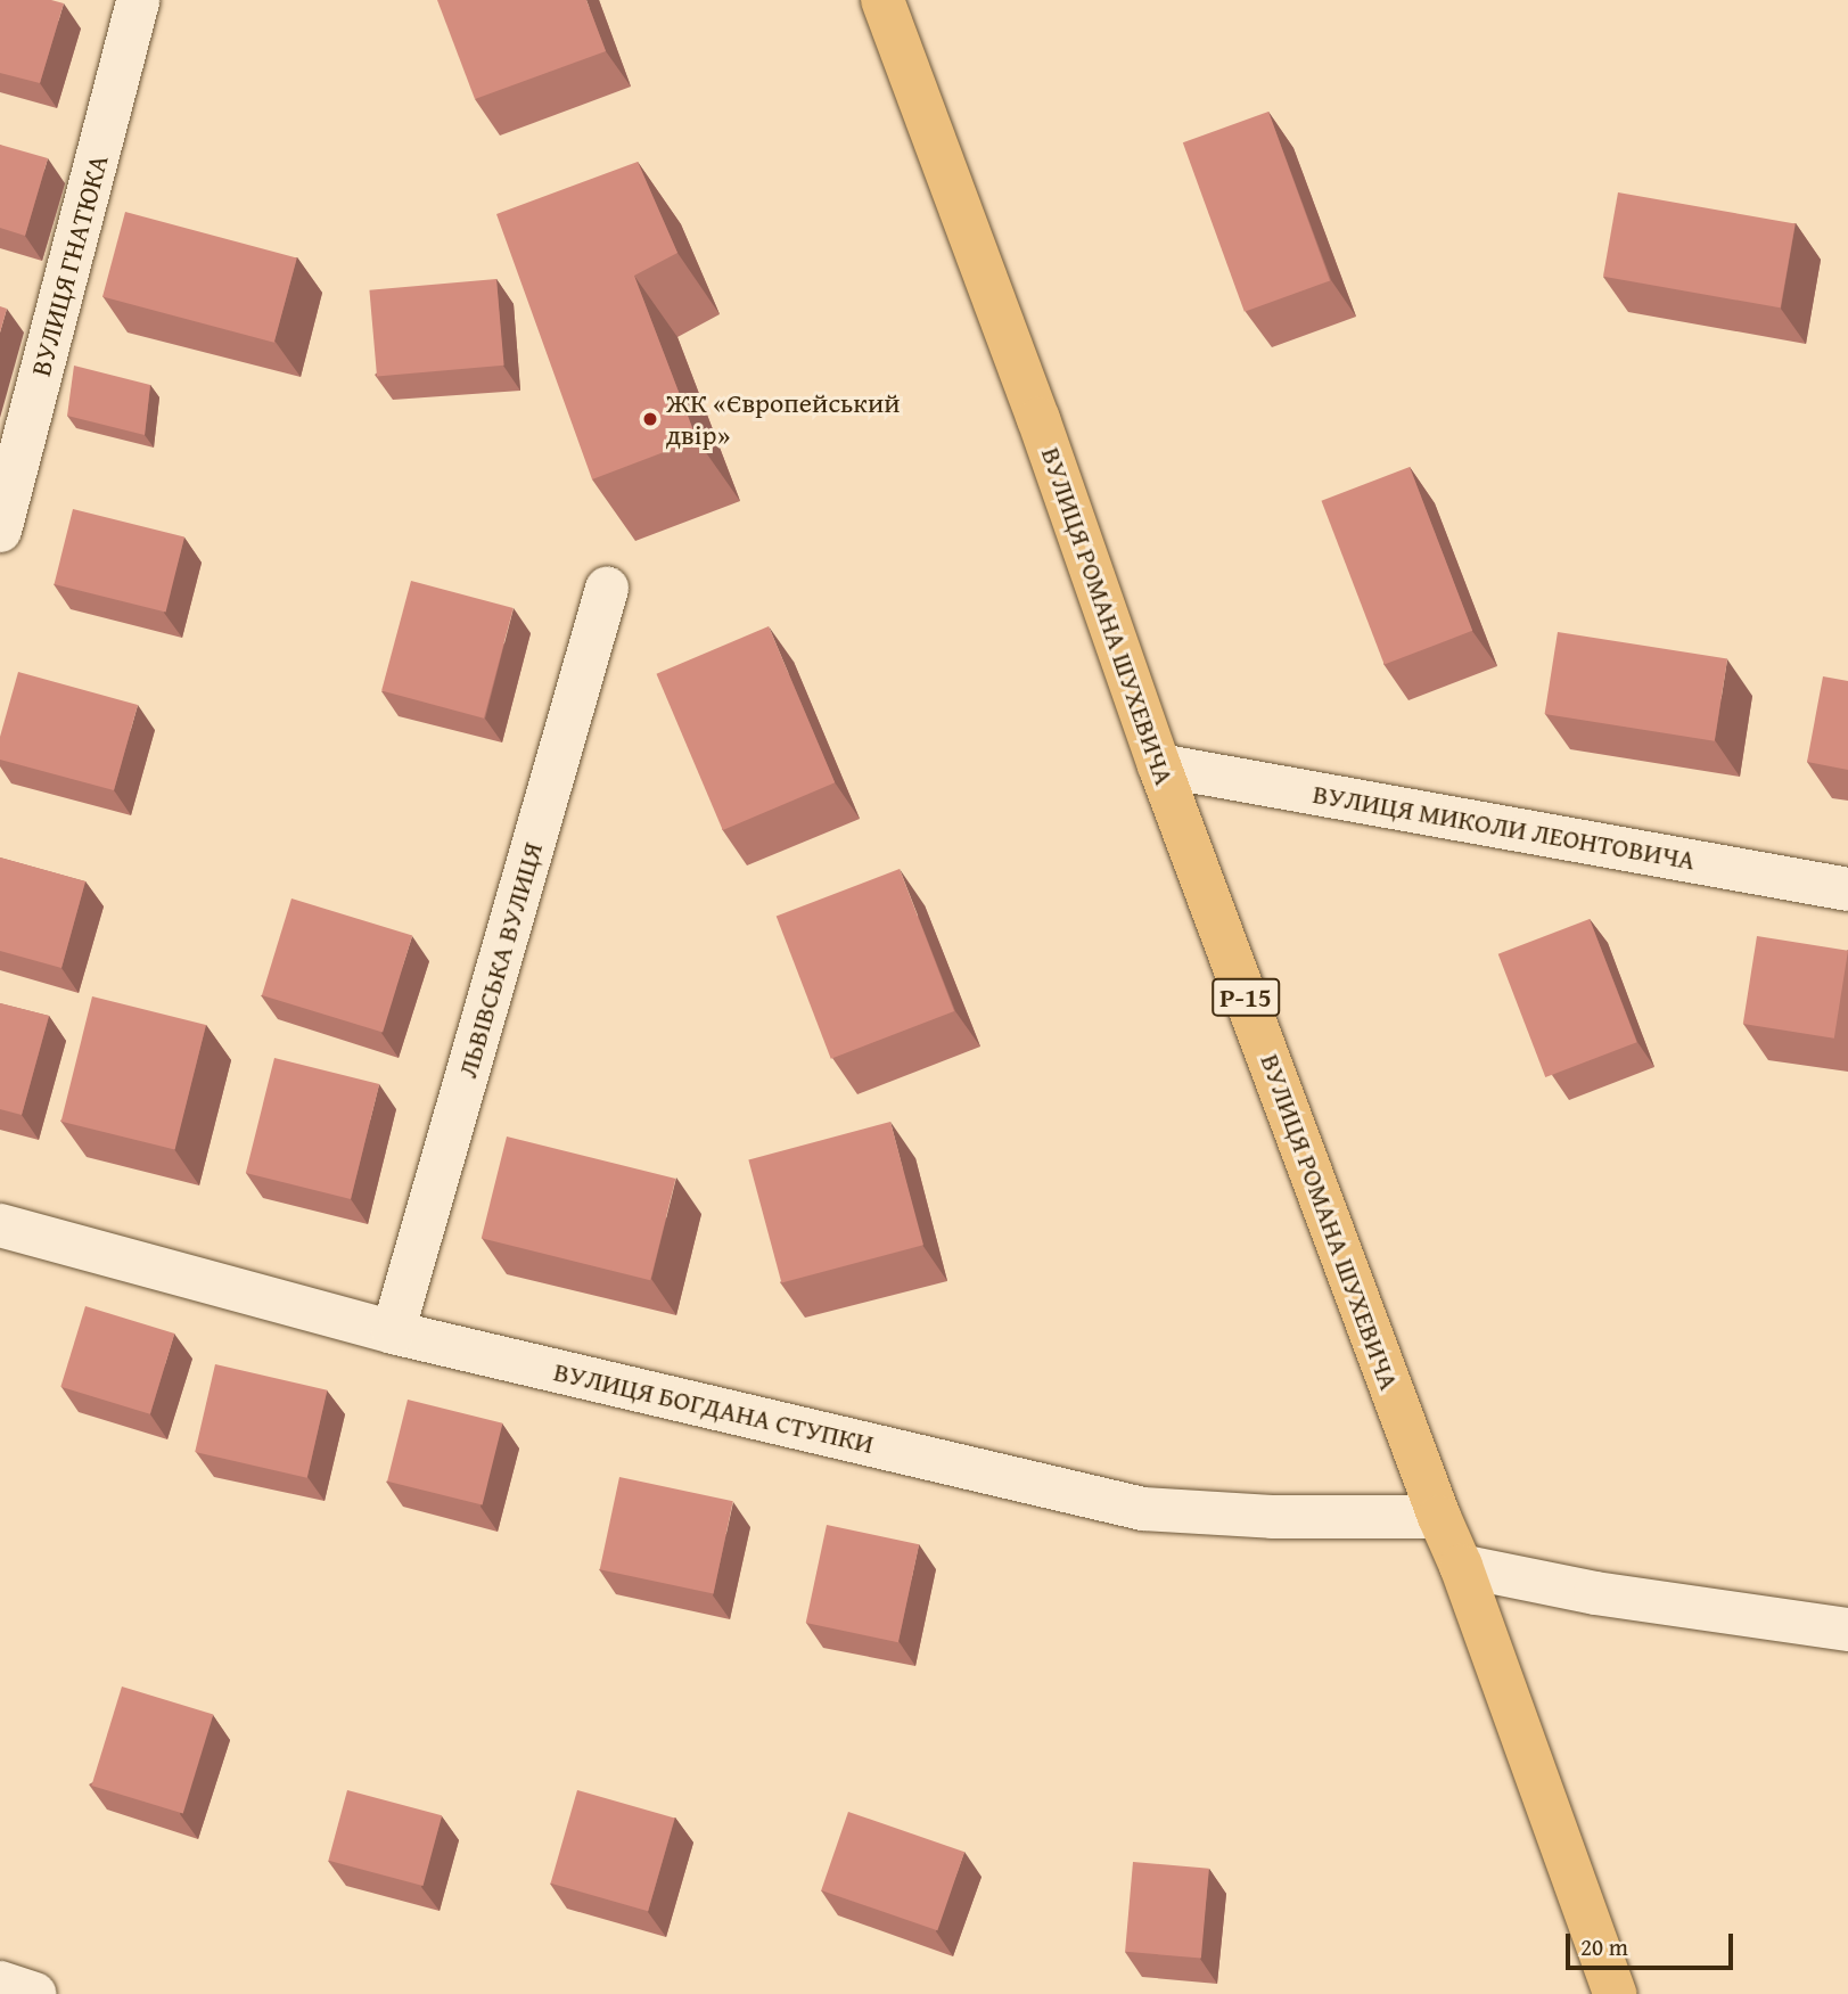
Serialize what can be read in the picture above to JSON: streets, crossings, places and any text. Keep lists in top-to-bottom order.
{
  "streets": {
    "main road": ["ВУЛИЦЯ РОМАНА ШУХЕВИЧА", "Р-15"],
    "street": [
      "ВУЛИЦЯ ГНАТЮКА",
      "ВУЛИЦЯ МИКОЛИ ЛЕОНТОВИЧА",
      "ЛЬВІВСЬКА ВУЛИЦЯ",
      "ВУЛИЦЯ БОГДАНА СТУПКИ"
    ]
  },
  "crossings": [
    ["ВУЛИЦЯ РОМАНА ШУХЕВИЧА", "ВУЛИЦЯ МИКОЛИ ЛЕОНТОВИЧА"],
    ["ВУЛИЦЯ РОМАНА ШУХЕВИЧА", "ВУЛИЦЯ БОГДАНА СТУПКИ"],
    ["ЛЬВІВСЬКА ВУЛИЦЯ", "ВУЛИЦЯ БОГДАНА СТУПКИ"]
  ],
  "places": ["ЖК «Європейський двір»"],
  "scale_bar": "20 m"
}
